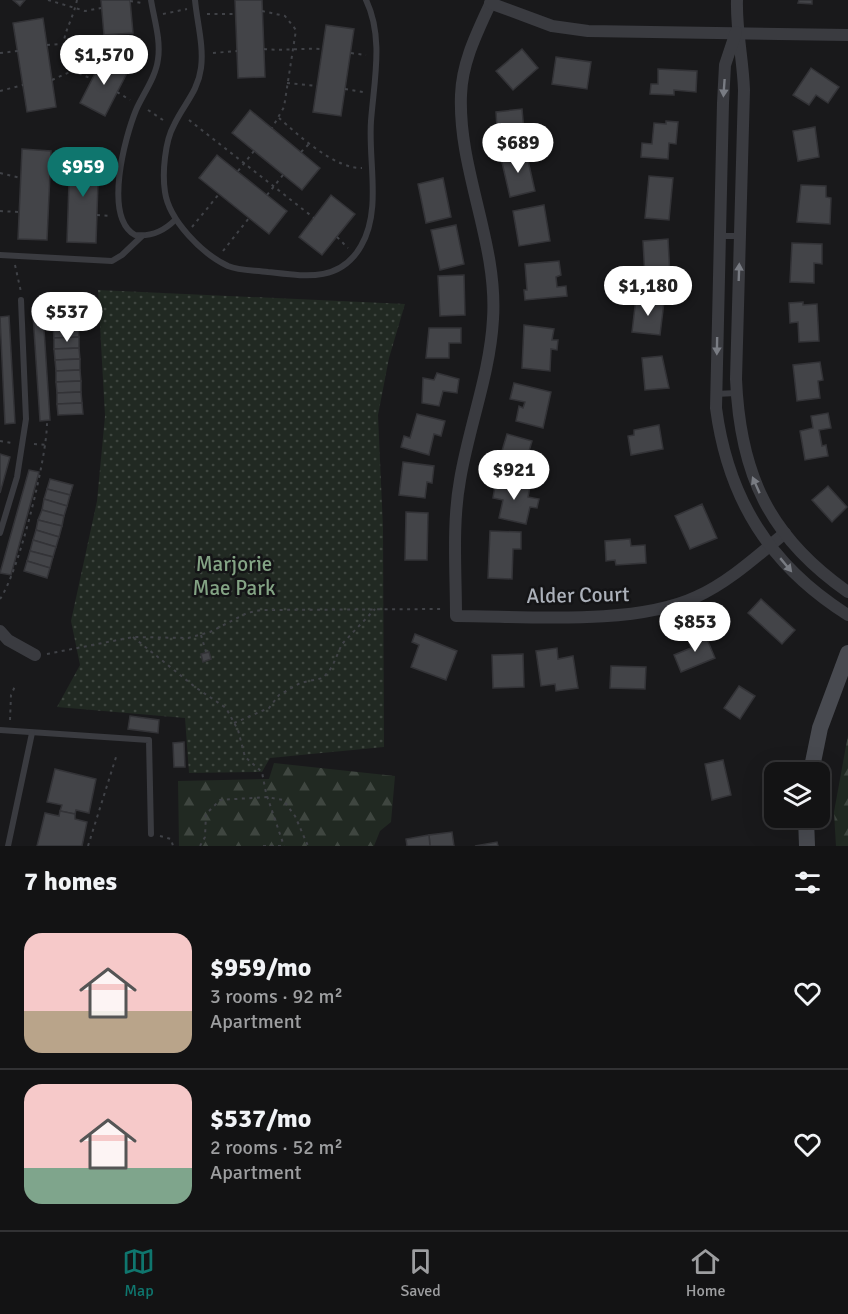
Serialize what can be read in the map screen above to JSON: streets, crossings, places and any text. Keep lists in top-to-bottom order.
{
  "streets": {
    "street": ["Alder Court"]
  },
  "parks": ["Marjorie Mae Park"],
  "page": {
    "price": [
      "$1,570",
      "$689",
      "$959",
      "$1,180",
      "$537",
      "$921",
      "$853"
    ],
    "heading": "7 homes",
    "list": [
      {
        "name": "$959/mo",
        "note": "3 rooms · 92 m² · Apartment"
      },
      {
        "name": "$537/mo",
        "note": "2 rooms · 52 m² · Apartment"
      }
    ],
    "tabs": ["Map", "Saved", "Home"]
  }
}
